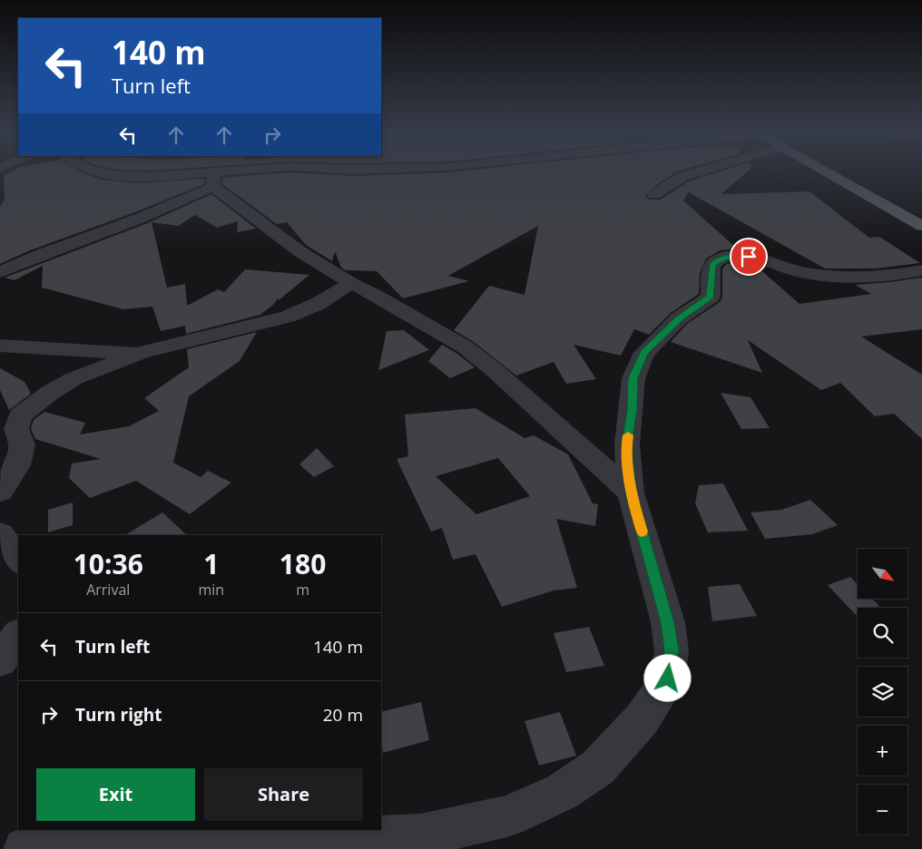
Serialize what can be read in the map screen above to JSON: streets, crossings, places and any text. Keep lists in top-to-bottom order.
{
  "north": "bottom right",
  "page": {
    "turn": ["140 m", "Turn left"],
    "eta": [
      "10:36",
      "Arrival",
      "1",
      "min",
      "180",
      "m"
    ],
    "map_buttons": ["+", "−"],
    "list": [
      {
        "name": "Turn left",
        "value": "140 m"
      },
      {
        "name": "Turn right",
        "value": "20 m"
      }
    ],
    "buttons": ["Exit", "Share"]
  }
}
